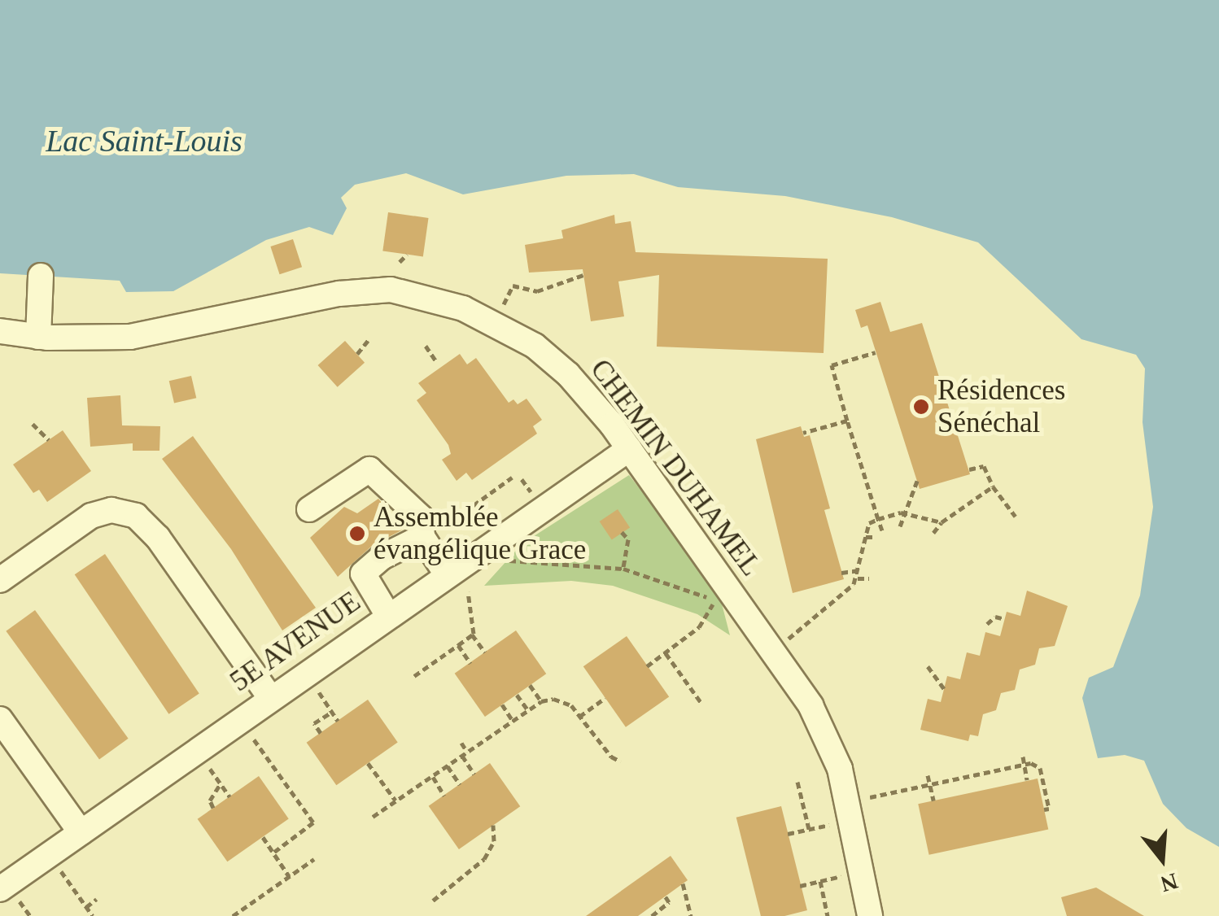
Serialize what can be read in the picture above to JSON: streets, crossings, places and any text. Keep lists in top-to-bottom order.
{
  "streets": {
    "street": ["CHEMIN DUHAMEL", "5E AVENUE"]
  },
  "crossings": [
    ["CHEMIN DUHAMEL", "5E AVENUE"]
  ],
  "water": ["Lac Saint-Louis"],
  "places": ["Résidences Sénéchal", "Assemblée évangélique Grace"],
  "north": "bottom"
}
